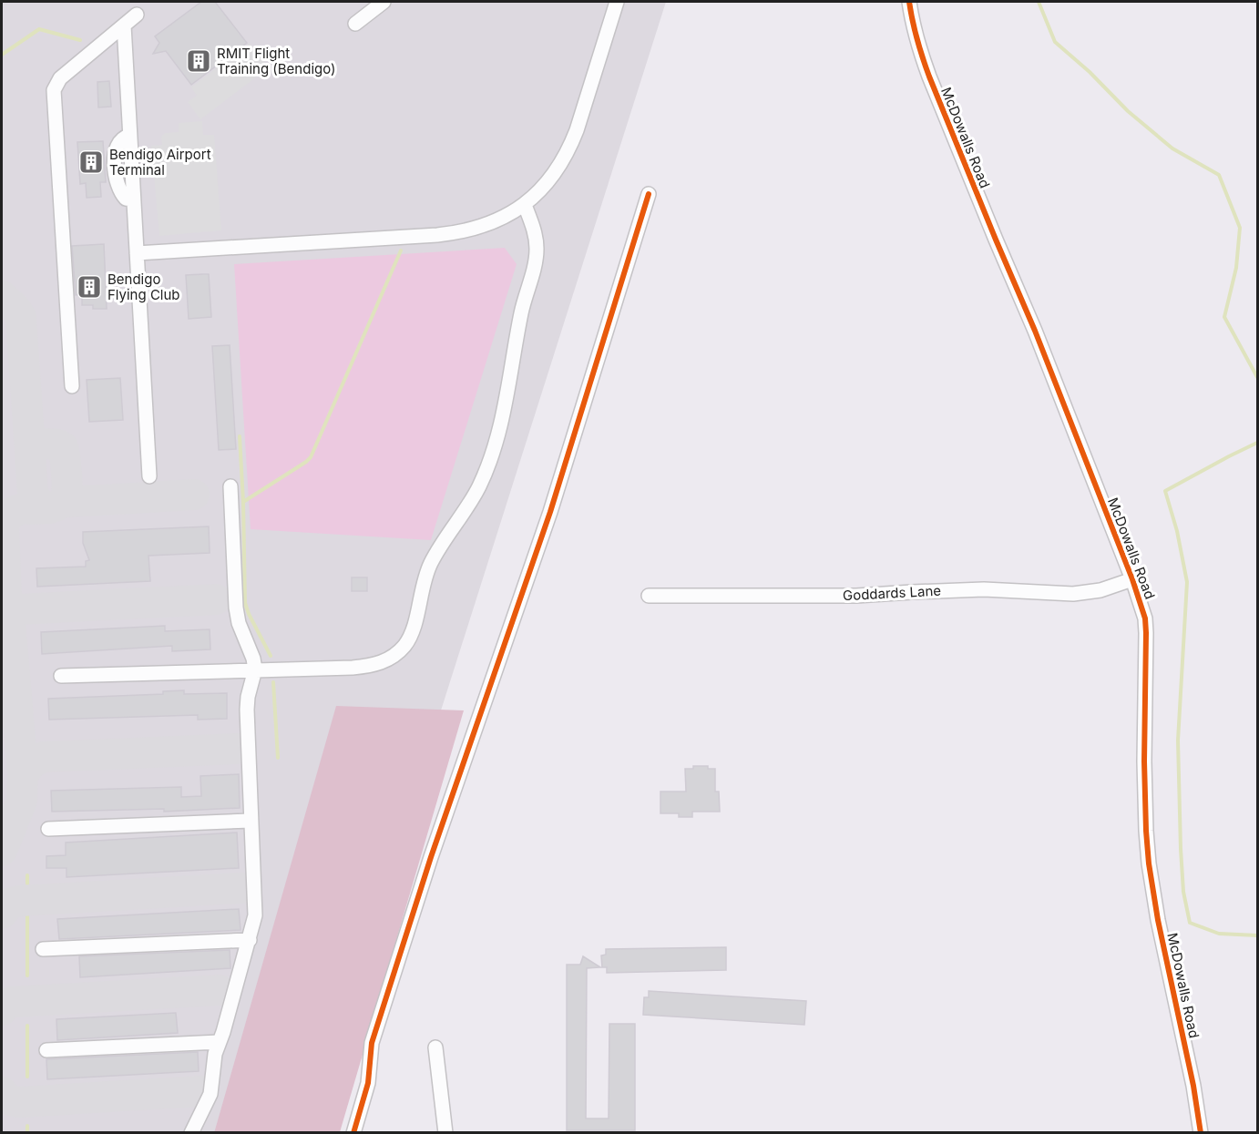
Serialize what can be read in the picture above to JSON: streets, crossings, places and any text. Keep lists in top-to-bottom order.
{
  "streets": {
    "street": ["McDowalls Road", "Goddards Lane"]
  },
  "crossings": [
    ["McDowalls Road", "Goddards Lane"]
  ],
  "places": {
    "building": ["RMIT Flight Training (Bendigo)", "Bendigo Airport Terminal", "Bendigo Flying Club"]
  }
}
